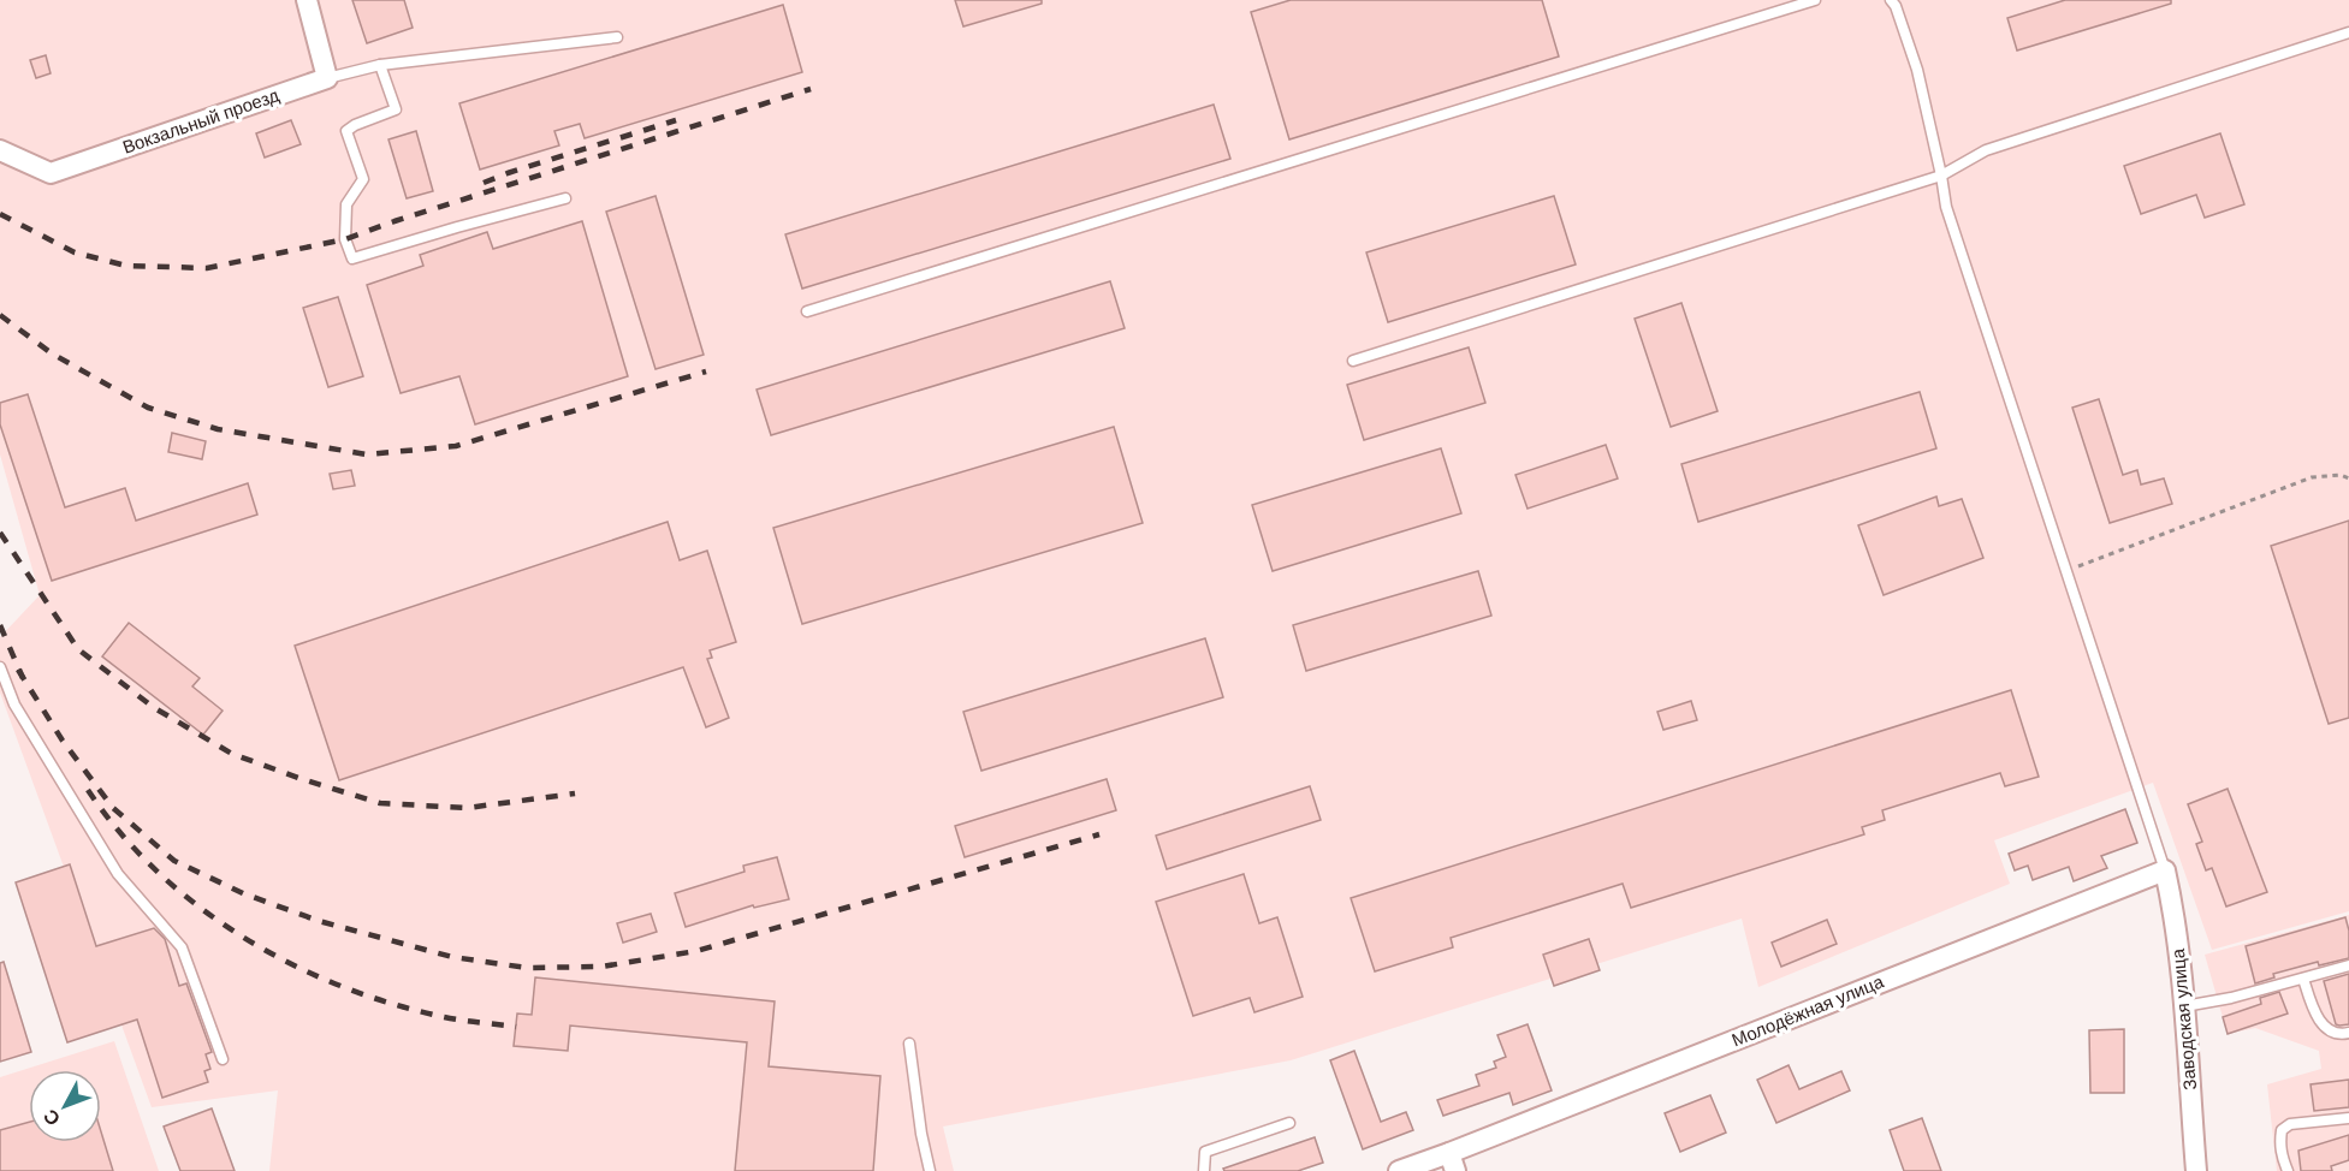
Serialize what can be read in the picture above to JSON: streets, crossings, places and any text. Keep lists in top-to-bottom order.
{
  "streets": {
    "street": ["Вокзальный проезд", "Молодёжная улица", "Заводская улица"]
  },
  "crossings": [
    ["Молодёжная улица", "Заводская улица"]
  ],
  "north": "bottom left"
}
